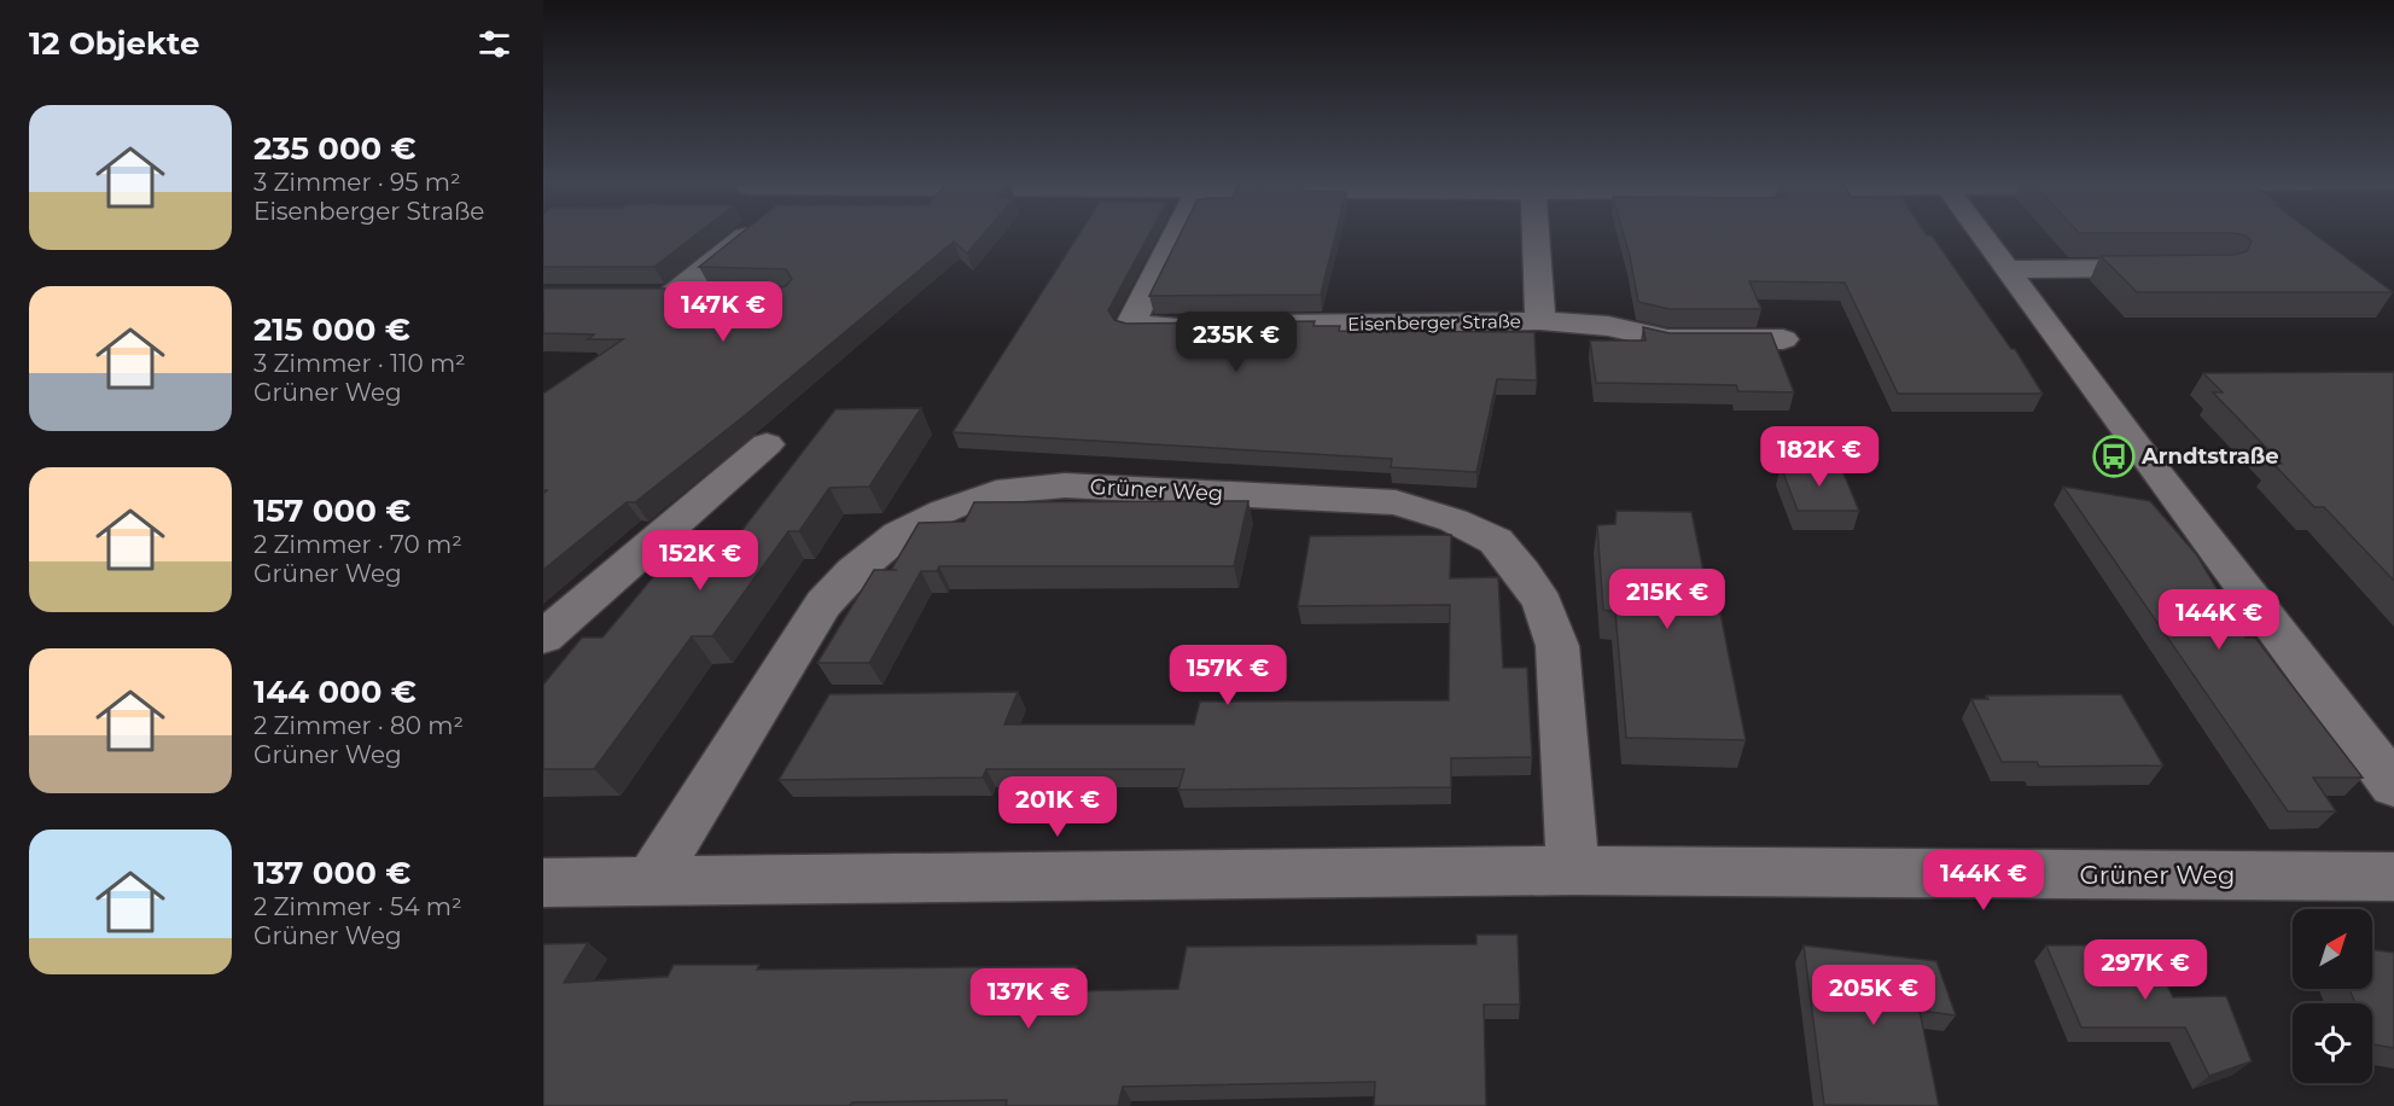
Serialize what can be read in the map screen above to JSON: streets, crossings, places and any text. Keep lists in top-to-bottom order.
{
  "streets": {
    "street": ["Eisenberger Straße", "Grüner Weg"]
  },
  "places": {
    "bus stop": ["Arndtstraße"]
  },
  "north": "top right",
  "page": {
    "heading": "12 Objekte",
    "list": [
      {
        "name": "235 000 €",
        "note": "3 Zimmer · 95 m² · Eisenberger Straße"
      },
      {
        "name": "215 000 €",
        "note": "3 Zimmer · 110 m² · Grüner Weg"
      },
      {
        "name": "157 000 €",
        "note": "2 Zimmer · 70 m² · Grüner Weg"
      },
      {
        "name": "144 000 €",
        "note": "2 Zimmer · 80 m² · Grüner Weg"
      },
      {
        "name": "137 000 €",
        "note": "2 Zimmer · 54 m² · Grüner Weg"
      }
    ],
    "price": [
      "147K €",
      "235K €",
      "182K €",
      "152K €",
      "215K €",
      "144K €",
      "157K €",
      "201K €",
      "144K €",
      "297K €",
      "205K €",
      "137K €"
    ]
  }
}
